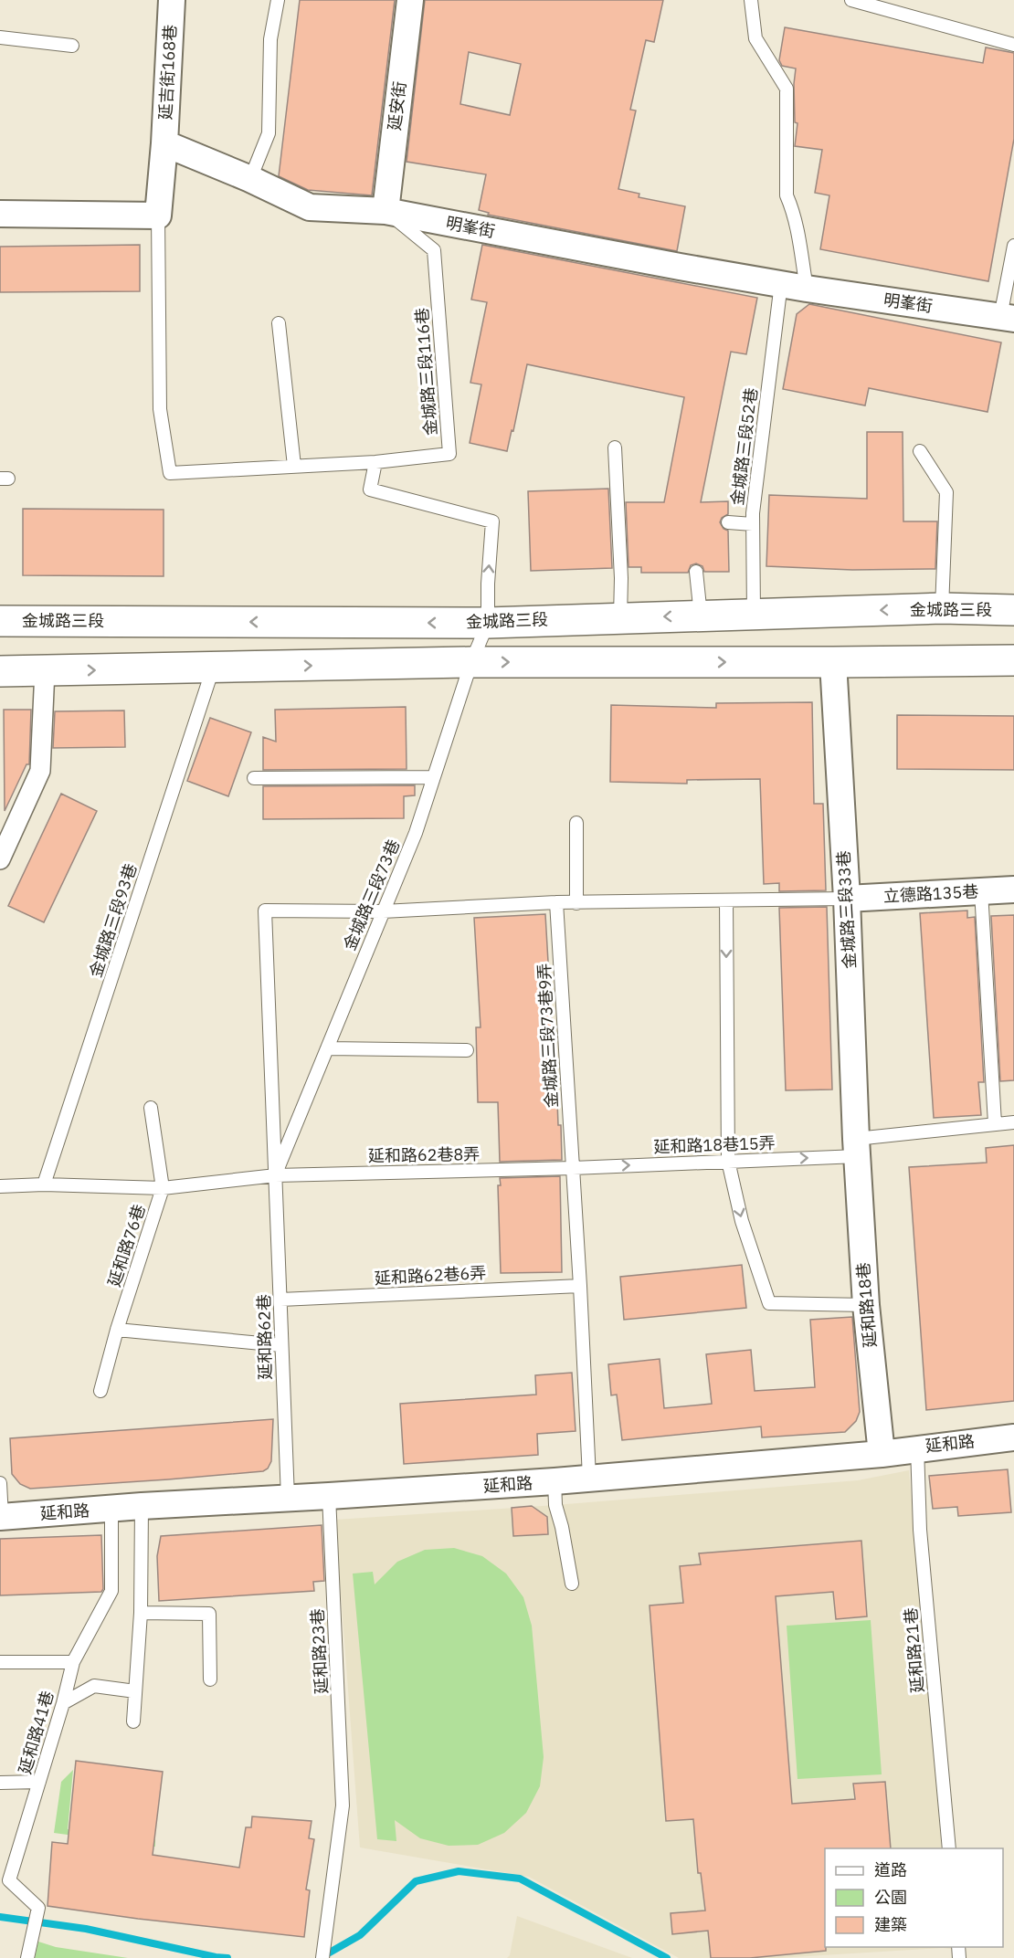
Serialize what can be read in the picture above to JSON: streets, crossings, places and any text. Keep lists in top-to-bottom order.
{
  "streets": {
    "main road": ["金城路三段"],
    "street": [
      "延吉街168巷",
      "延安街",
      "明峯街",
      "立德路135巷",
      "金城路三段33巷",
      "延和路18巷",
      "延和路"
    ],
    "lane": [
      "金城路三段116巷",
      "金城路三段52巷",
      "金城路三段73巷",
      "金城路三段93巷",
      "金城路三段73巷9弄",
      "延和路18巷15弄",
      "延和路62巷8弄",
      "延和路76巷",
      "延和路62巷6弄",
      "延和路62巷",
      "延和路21巷",
      "延和路23巷",
      "延和路41巷"
    ]
  },
  "crossings": [
    ["延吉街168巷", "明峯街"],
    ["延安街", "明峯街"],
    ["延安街", "金城路三段116巷"],
    ["明峯街", "金城路三段116巷"],
    ["明峯街", "金城路三段52巷"],
    ["金城路三段52巷", "金城路三段"],
    ["金城路三段", "金城路三段73巷"],
    ["立德路135巷", "金城路三段33巷"],
    ["金城路三段73巷", "延和路62巷8弄"],
    ["金城路三段73巷", "延和路62巷"],
    ["金城路三段33巷", "延和路18巷15弄"],
    ["金城路三段33巷", "延和路18巷"],
    ["金城路三段93巷", "延和路62巷8弄"],
    ["金城路三段73巷9弄", "延和路18巷15弄"],
    ["金城路三段73巷9弄", "延和路62巷8弄"],
    ["金城路三段73巷9弄", "延和路62巷6弄"],
    ["金城路三段73巷9弄", "延和路"],
    ["延和路18巷15弄", "延和路62巷8弄"],
    ["延和路18巷15弄", "延和路18巷"],
    ["延和路62巷8弄", "延和路76巷"],
    ["延和路62巷8弄", "延和路62巷"],
    ["延和路62巷6弄", "延和路62巷"],
    ["延和路18巷", "延和路"],
    ["延和路62巷", "延和路"],
    ["延和路", "延和路21巷"],
    ["延和路", "延和路23巷"],
    ["延和路", "延和路41巷"]
  ],
  "one_way": ["延和路18巷15弄"],
  "legend": ["道路", "公園", "建築"]
}
